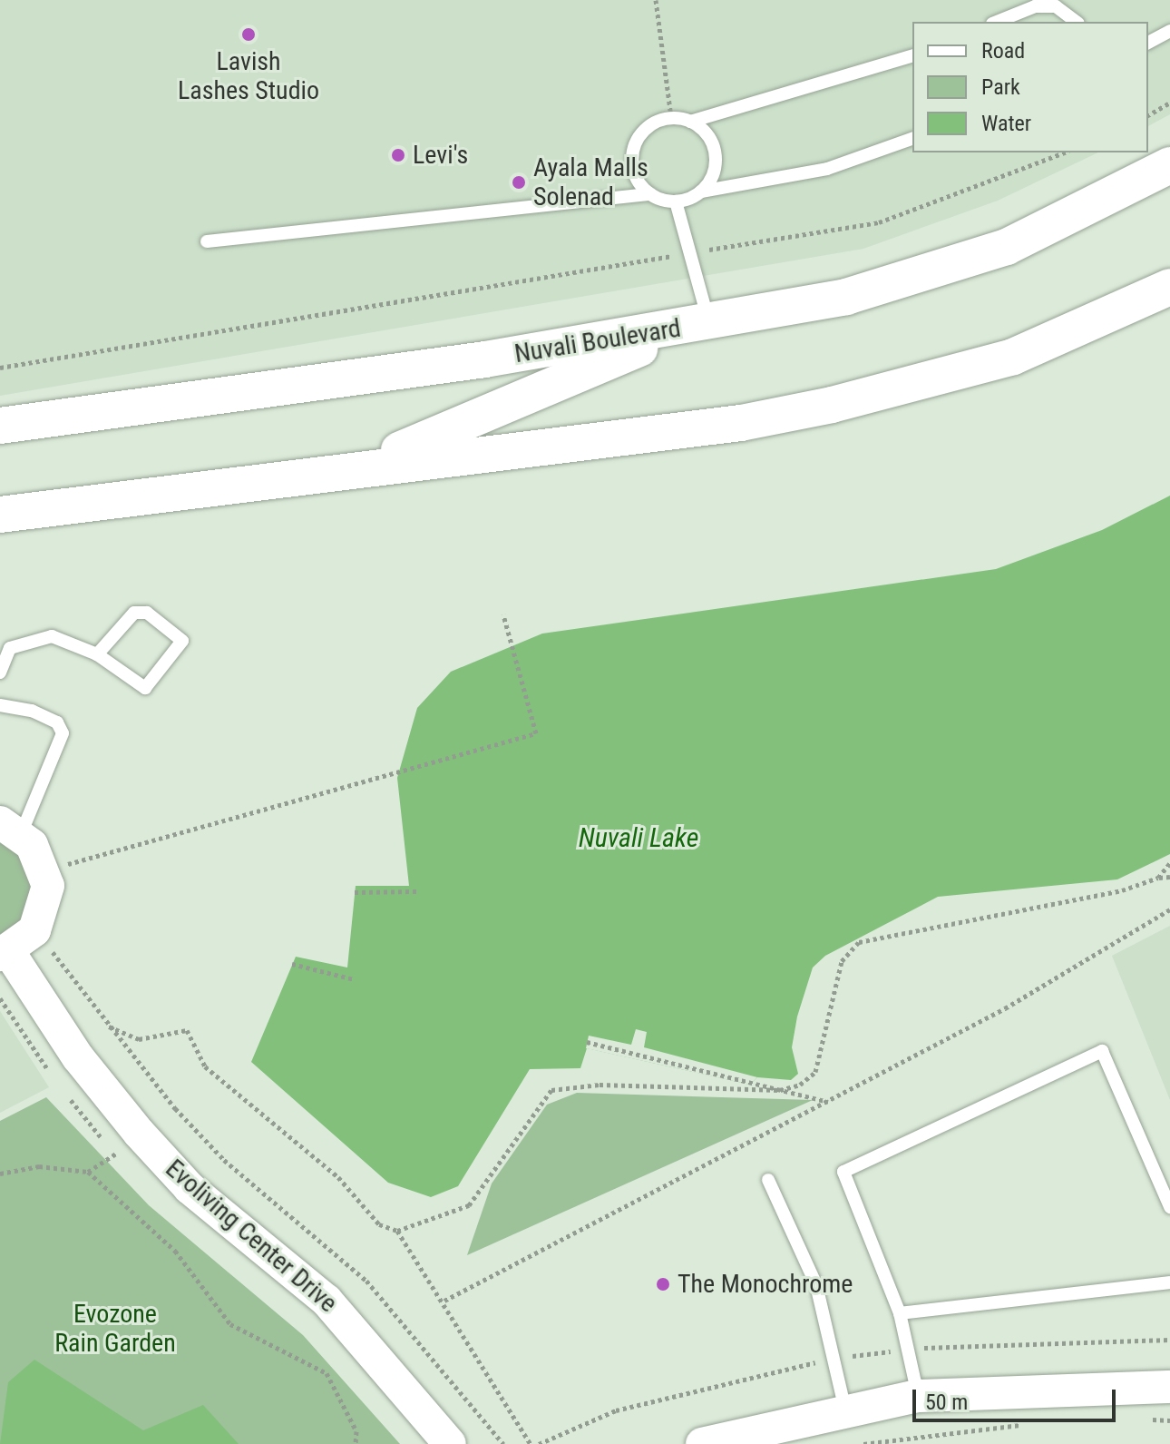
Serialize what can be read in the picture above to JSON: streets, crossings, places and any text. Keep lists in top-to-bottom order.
{
  "streets": {
    "main road": ["Nuvali Boulevard"],
    "street": ["Evoliving Center Drive"]
  },
  "water": ["Nuvali Lake"],
  "parks": ["Evozone Rain Garden"],
  "places": [
    "Lavish Lashes Studio",
    "Levi's",
    "Ayala Malls Solenad",
    "The Monochrome"
  ],
  "legend": ["Road", "Park", "Water"],
  "scale_bar": "50 m"
}
